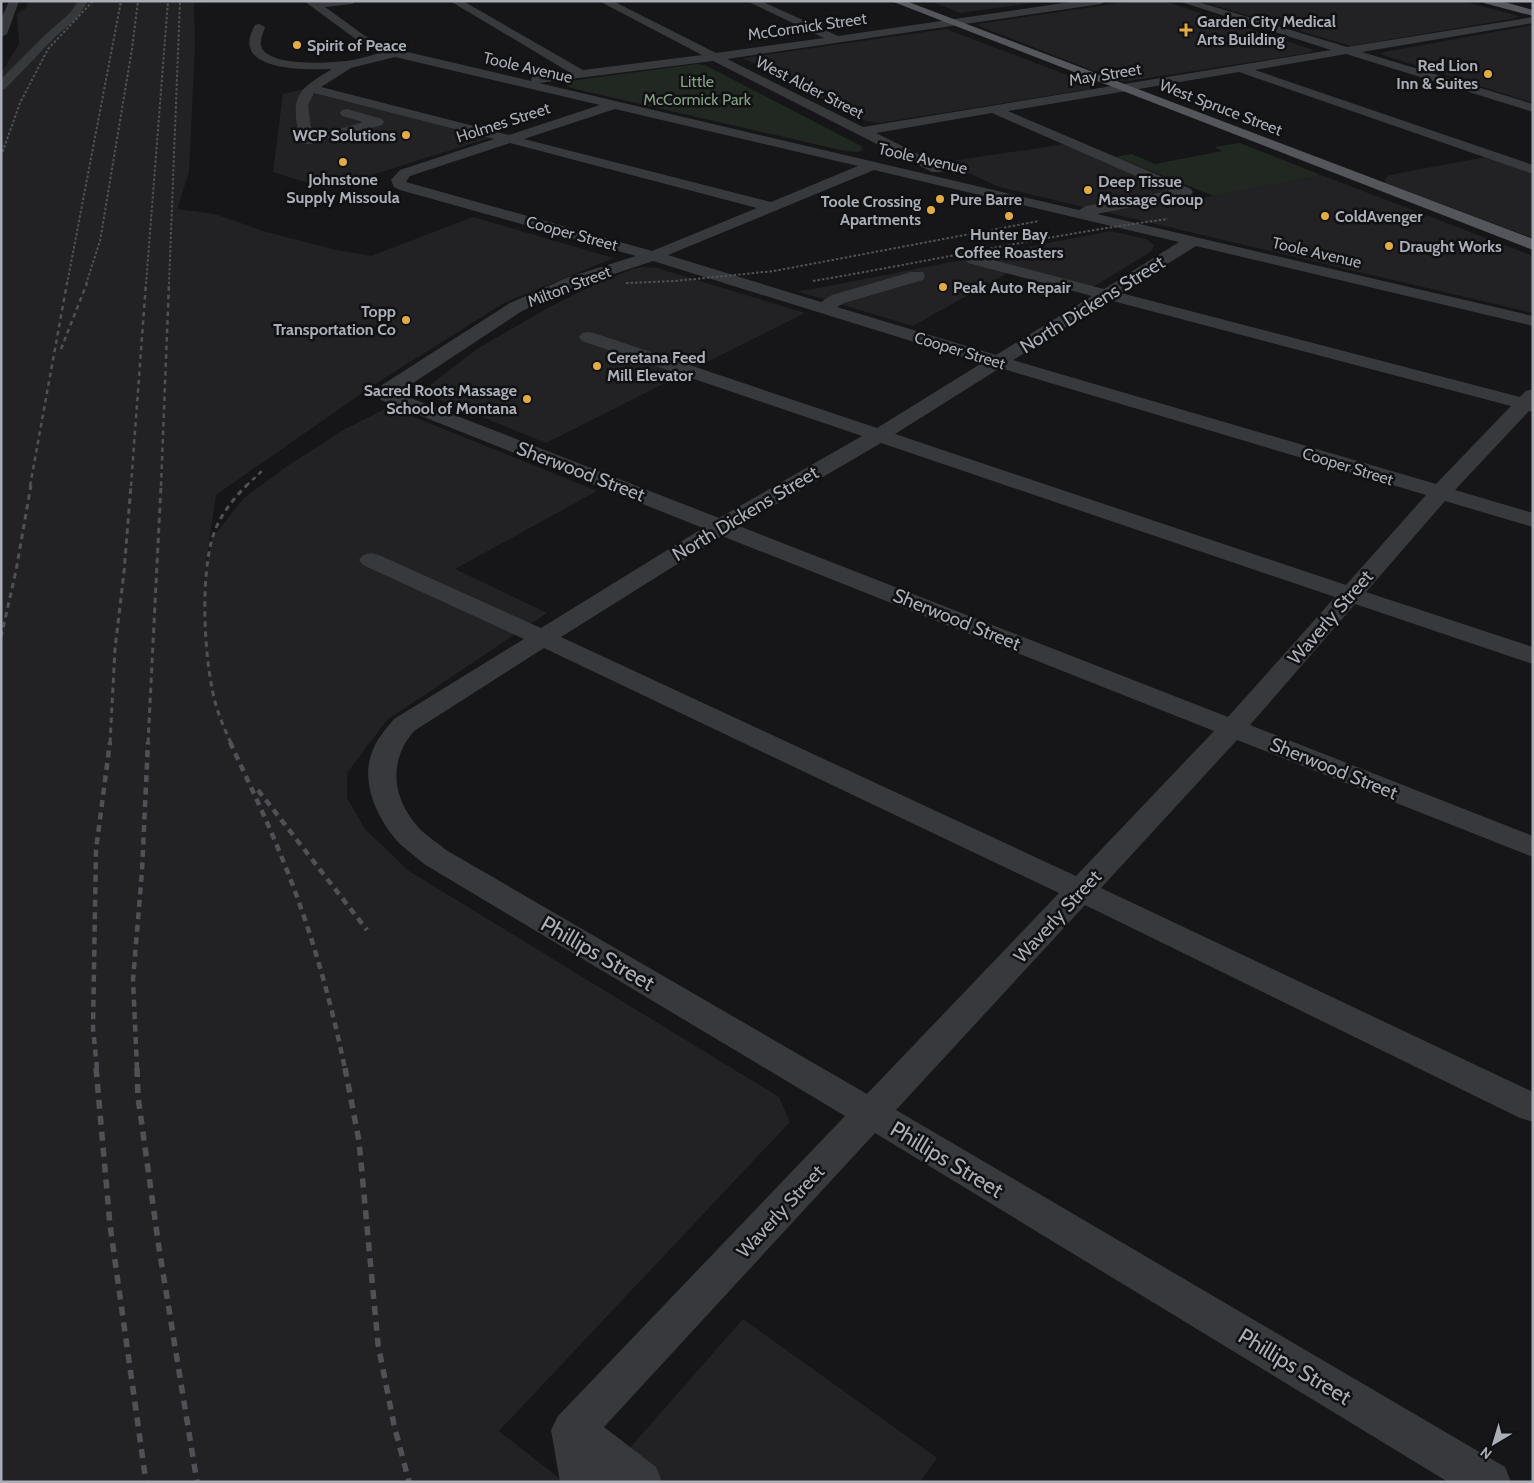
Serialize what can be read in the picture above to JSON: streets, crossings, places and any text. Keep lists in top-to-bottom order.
{
  "streets": {
    "main road": ["West Spruce Street"],
    "street": [
      "McCormick Street",
      "Toole Avenue",
      "May Street",
      "West Alder Street",
      "Holmes Street",
      "Cooper Street",
      "Milton Street",
      "North Dickens Street",
      "Sherwood Street",
      "Waverly Street",
      "Phillips Street"
    ]
  },
  "crossings": [
    ["McCormick Street", "Toole Avenue"],
    ["McCormick Street", "West Alder Street"],
    ["McCormick Street", "West Spruce Street"],
    ["Toole Avenue", "West Alder Street"],
    ["Toole Avenue", "Holmes Street"],
    ["Toole Avenue", "Milton Street"],
    ["Toole Avenue", "North Dickens Street"],
    ["May Street", "West Alder Street"],
    ["May Street", "West Spruce Street"],
    ["Holmes Street", "Cooper Street"],
    ["Cooper Street", "Milton Street"],
    ["Cooper Street", "North Dickens Street"],
    ["Cooper Street", "Waverly Street"],
    ["Milton Street", "Sherwood Street"],
    ["North Dickens Street", "Sherwood Street"],
    ["North Dickens Street", "Phillips Street"],
    ["Sherwood Street", "Waverly Street"],
    ["Waverly Street", "Phillips Street"]
  ],
  "parks": ["Little McCormick Park"],
  "places": {
    "health": ["Garden City Medical Arts Building"],
    "other": [
      "Spirit of Peace",
      "Red Lion Inn & Suites",
      "WCP Solutions",
      "Johnstone Supply Missoula",
      "Deep Tissue Massage Group",
      "Pure Barre",
      "Toole Crossing Apartments",
      "Hunter Bay Coffee Roasters",
      "ColdAvenger",
      "Draught Works",
      "Peak Auto Repair",
      "Topp Transportation Co",
      "Ceretana Feed Mill Elevator",
      "Sacred Roots Massage School of Montana"
    ]
  },
  "north": "bottom left"
}
